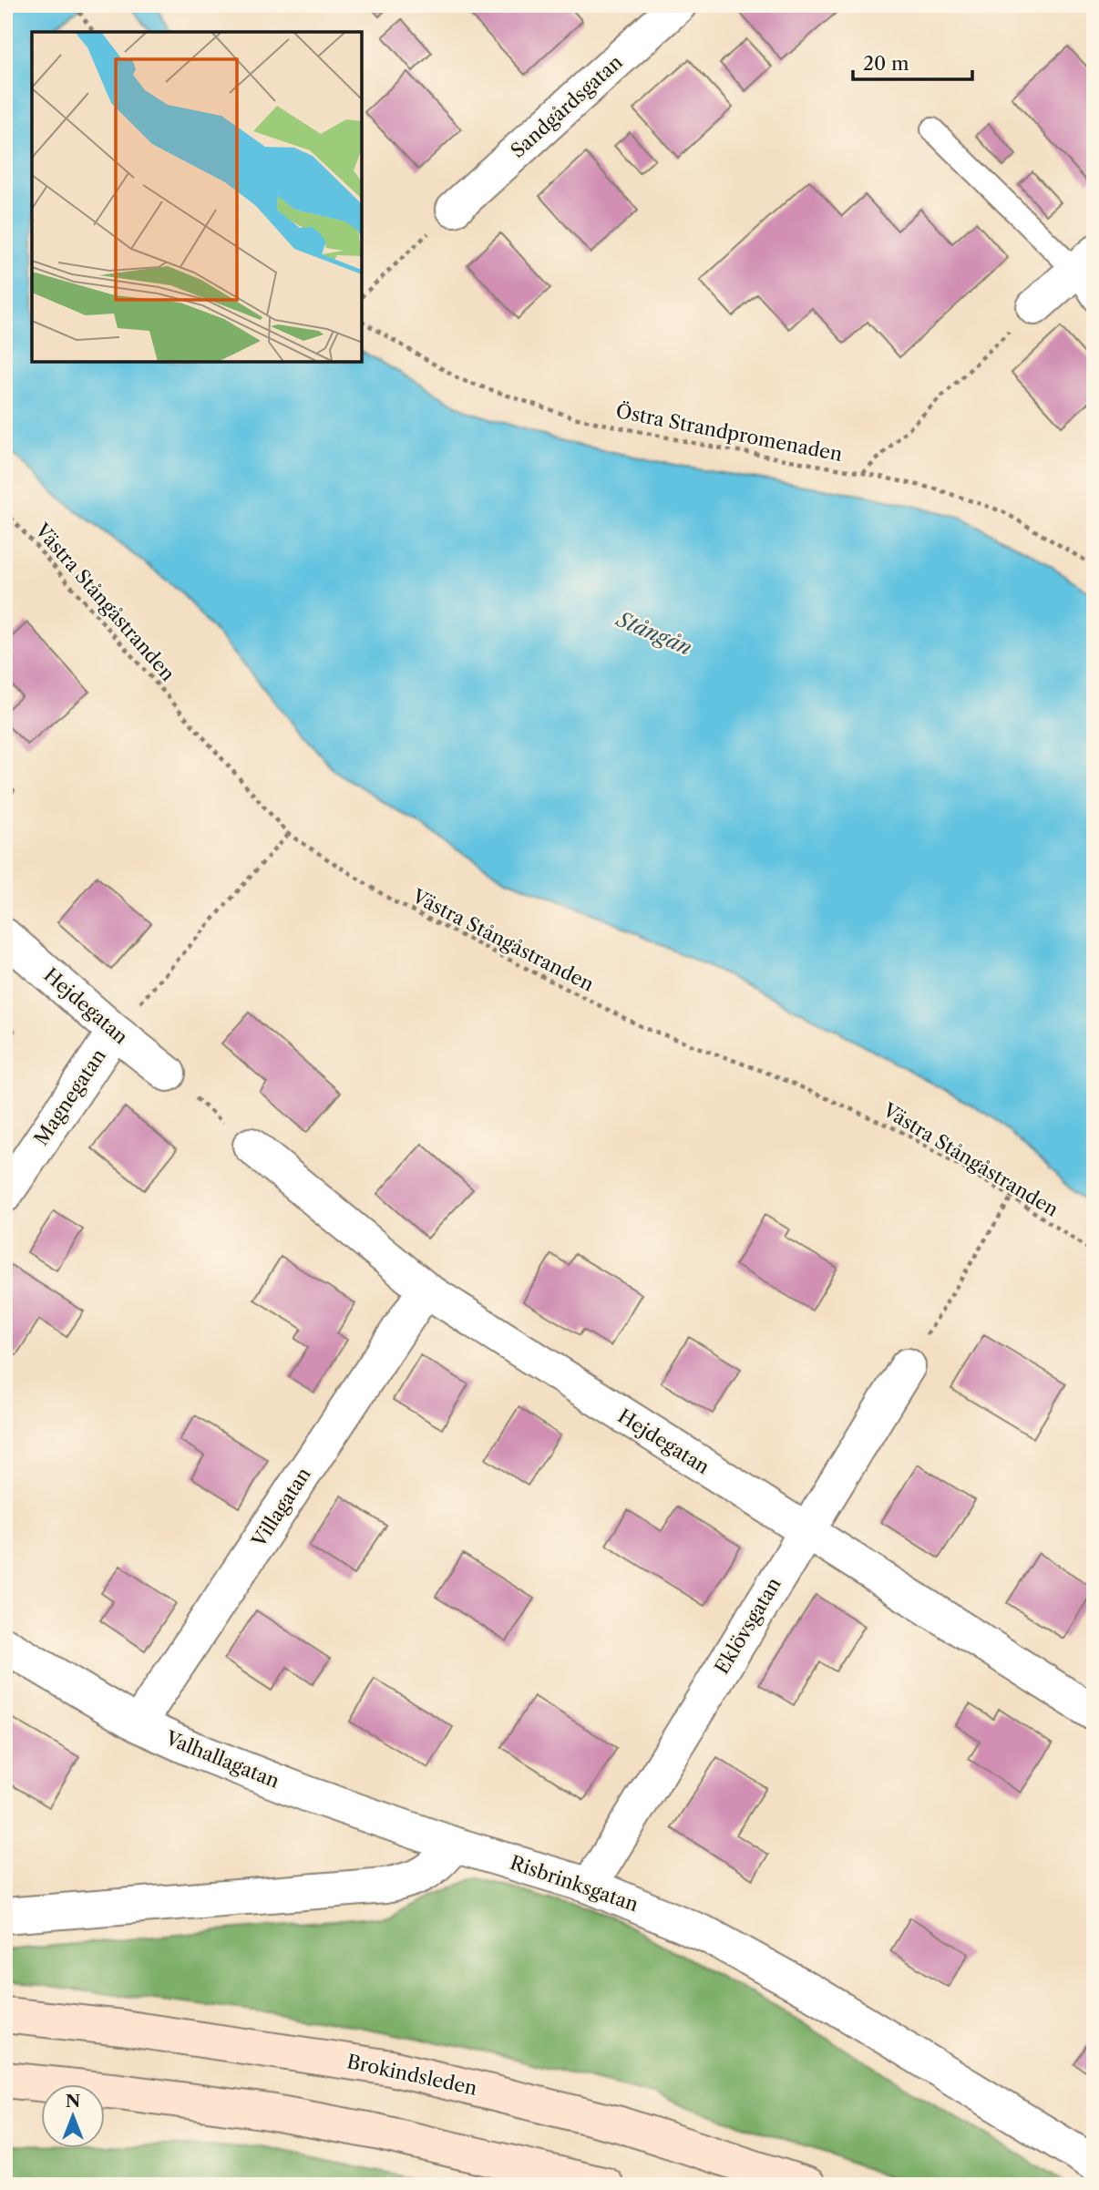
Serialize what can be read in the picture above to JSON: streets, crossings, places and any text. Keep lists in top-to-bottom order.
{
  "streets": {
    "main road": ["Brokindsleden"],
    "street": [
      "Sandgårdsgatan",
      "Hejdegatan",
      "Magnegatan",
      "Villagatan",
      "Eklövsgatan",
      "Valhallagatan",
      "Risbrinksgatan"
    ],
    "path": ["Östra Strandpromenaden", "Västra Stångåstranden"]
  },
  "crossings": [
    ["Hejdegatan", "Magnegatan"],
    ["Hejdegatan", "Villagatan"],
    ["Hejdegatan", "Eklövsgatan"],
    ["Villagatan", "Valhallagatan"],
    ["Eklövsgatan", "Risbrinksgatan"],
    ["Valhallagatan", "Risbrinksgatan"]
  ],
  "water": ["Stångån"],
  "scale_bar": "20 m",
  "north": "top"
}
